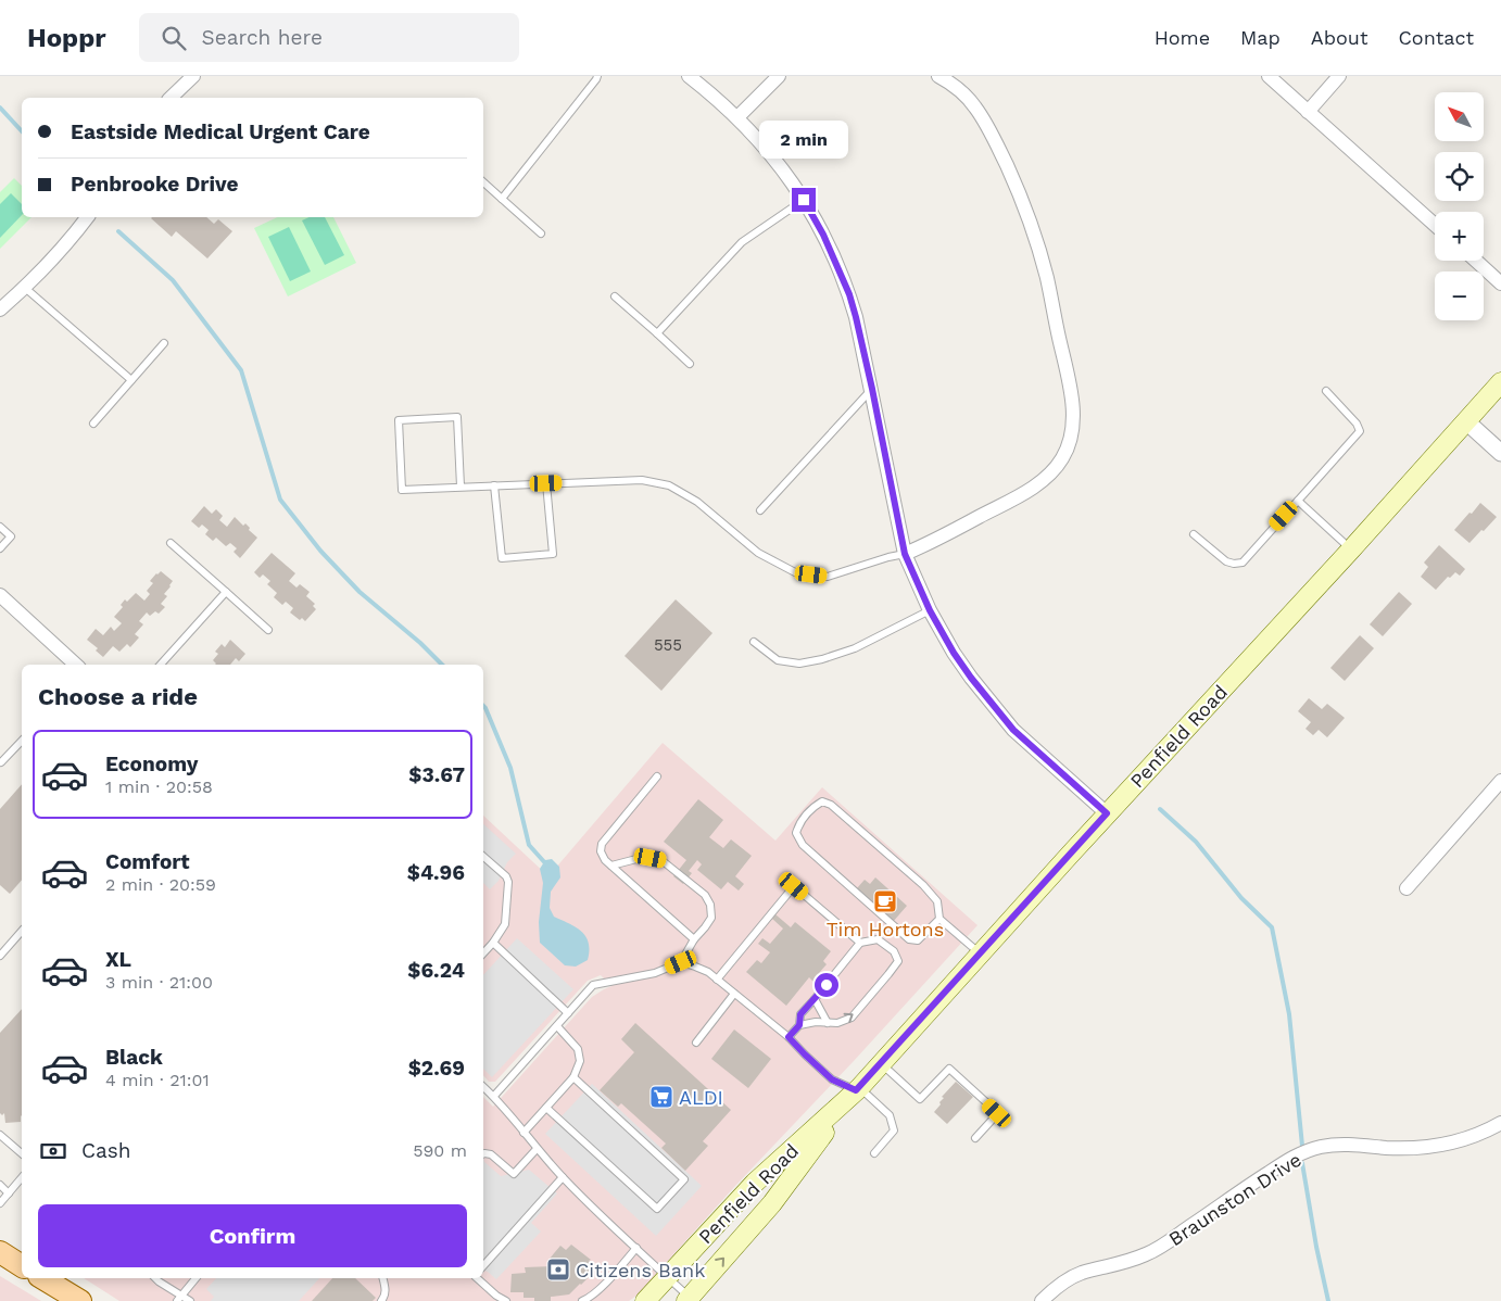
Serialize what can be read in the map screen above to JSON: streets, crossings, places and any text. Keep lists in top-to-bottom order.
{
  "streets": {
    "main road": ["Penfield Road"],
    "street": ["Braunston Drive"]
  },
  "places": {
    "cafe": ["Tim Hortons"],
    "supermarket": ["ALDI"],
    "bank": ["Citizens Bank"]
  },
  "house_numbers": ["555"],
  "north": "top left",
  "page": {
    "header": "Hoppr",
    "search": "Search here",
    "nav": [
      "Home",
      "Map",
      "About",
      "Contact"
    ],
    "map_buttons": ["+", "−"],
    "banner": ["Eastside Medical Urgent Care", "Penbrooke Drive"],
    "bubble": "2 min",
    "heading": "Choose a ride",
    "list": [
      {
        "name": "Economy",
        "note": "1 min · 20:58",
        "value": "$3.67"
      },
      {
        "name": "Comfort",
        "note": "2 min · 20:59",
        "value": "$4.96"
      },
      {
        "name": "XL",
        "note": "3 min · 21:00",
        "value": "$6.24"
      },
      {
        "name": "Black",
        "note": "4 min · 21:01",
        "value": "$2.69"
      }
    ],
    "pay": ["Cash", "590 m"],
    "buttons": "Confirm"
  }
}
